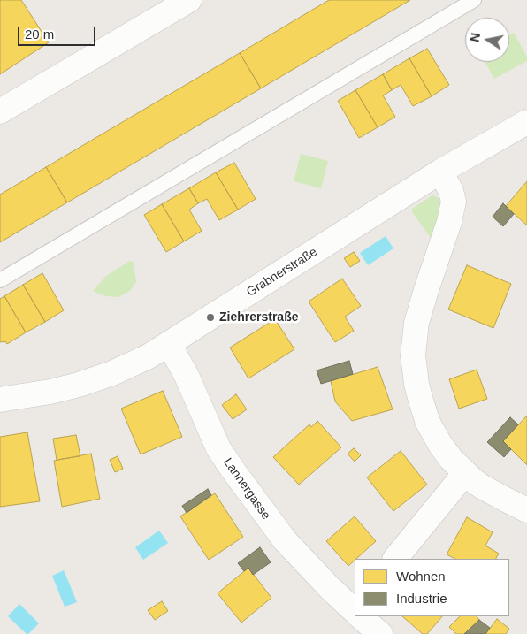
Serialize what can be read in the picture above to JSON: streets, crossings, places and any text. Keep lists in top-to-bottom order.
{
  "streets": {
    "street": ["Grabnerstraße", "Lannergasse"]
  },
  "crossings": [
    ["Grabnerstraße", "Lannergasse"]
  ],
  "places": ["Ziehrerstraße"],
  "legend": ["Wohnen", "Industrie"],
  "scale_bar": "20 m",
  "north": "left"
}
